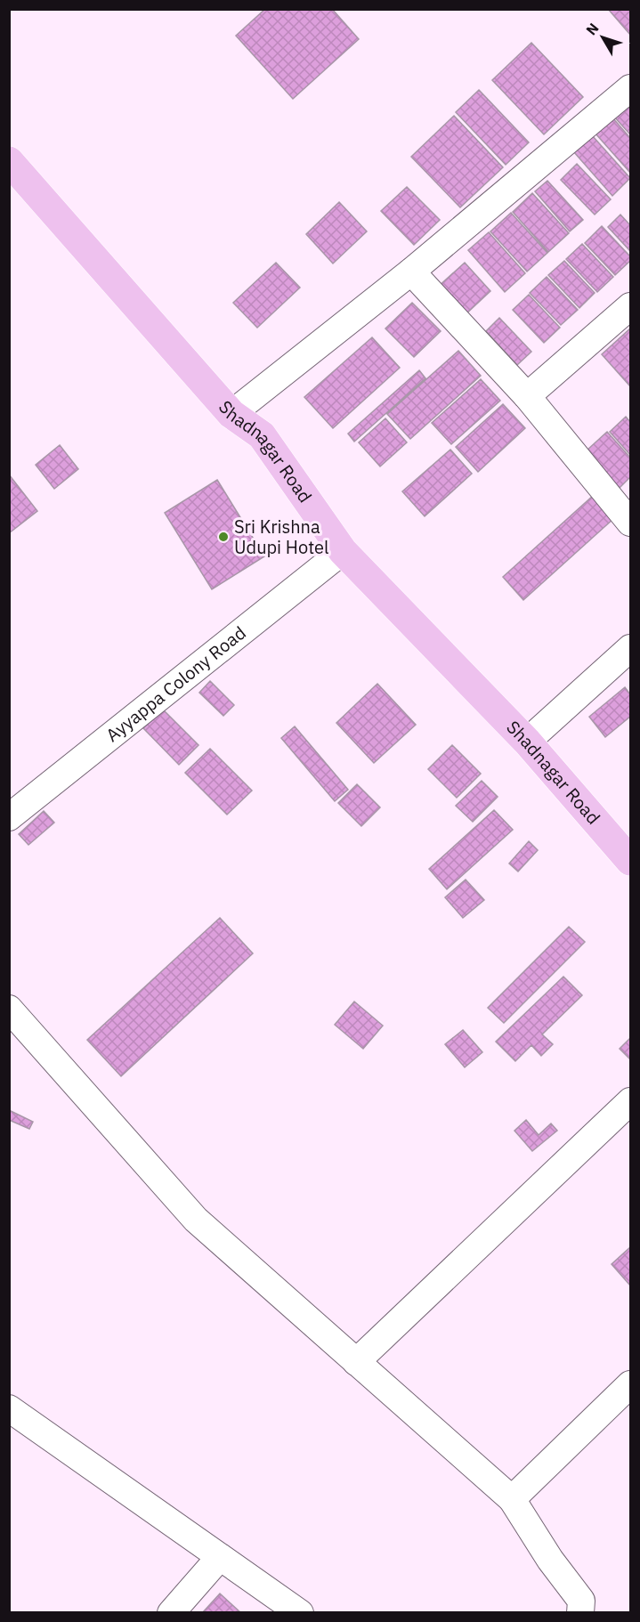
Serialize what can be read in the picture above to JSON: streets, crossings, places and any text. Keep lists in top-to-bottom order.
{
  "streets": {
    "main road": ["Shadnagar Road"],
    "street": ["Ayyappa Colony Road"]
  },
  "crossings": [
    ["Shadnagar Road", "Ayyappa Colony Road"]
  ],
  "places": ["Sri Krishna Udupi Hotel"],
  "north": "top left"
}
